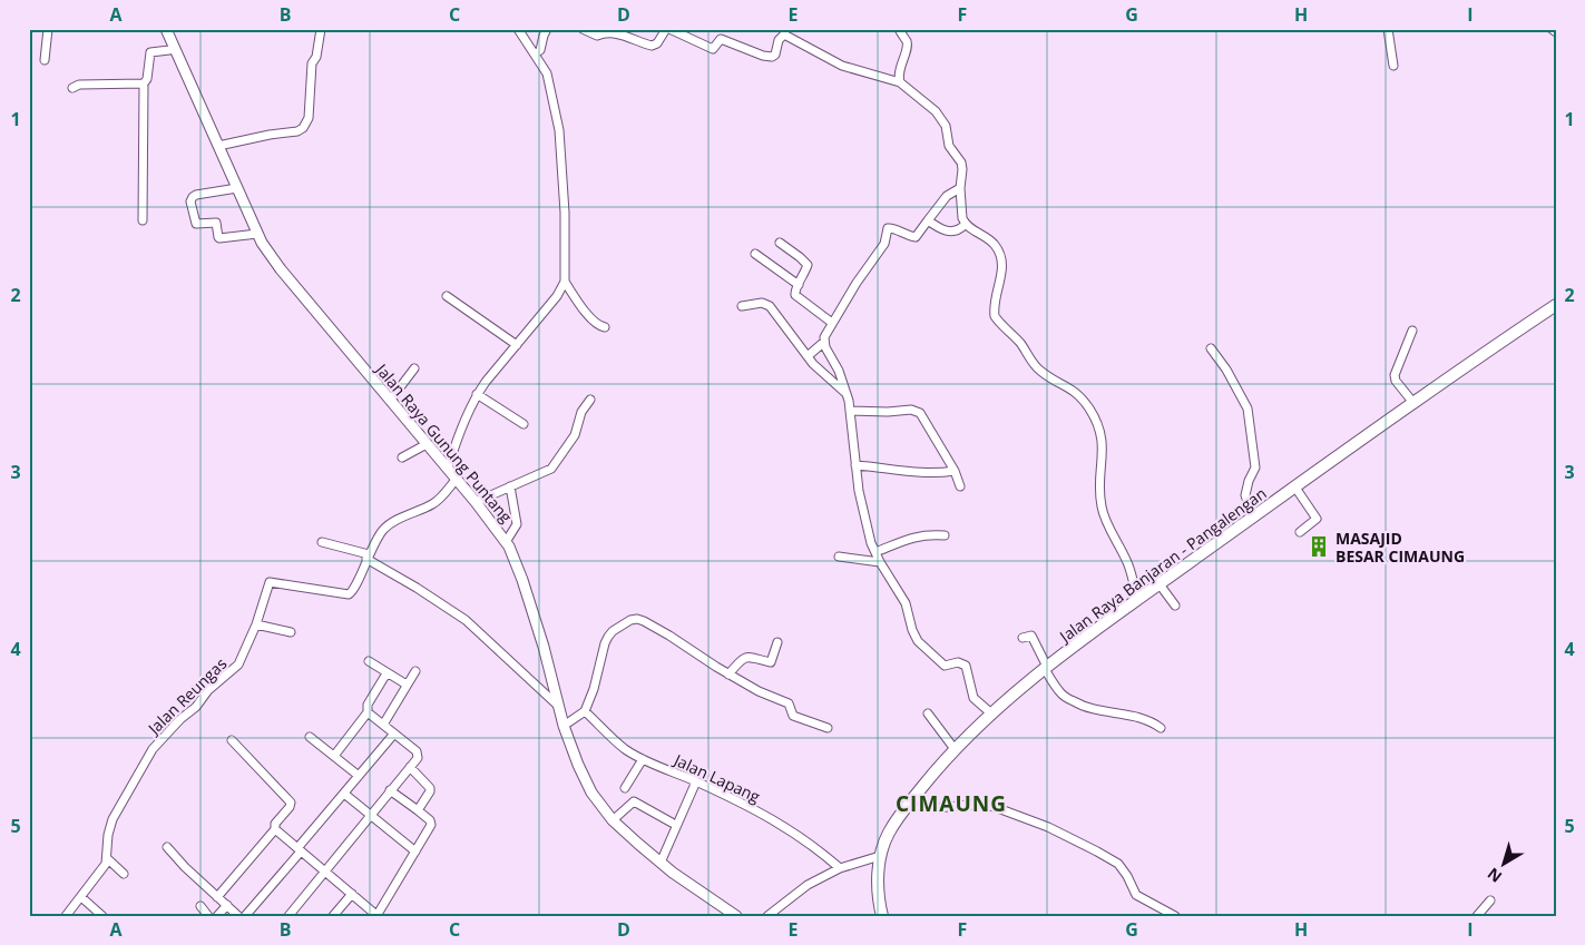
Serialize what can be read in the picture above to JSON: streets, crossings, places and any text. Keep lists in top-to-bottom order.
{
  "streets": {
    "main road": ["Jalan Raya Banjaran - Pangalengan"],
    "street": ["Jalan Raya Gunung Puntang", "Jalan Reungas", "Jalan Lapang"]
  },
  "crossings": [
    ["Jalan Raya Gunung Puntang", "Jalan Reungas"]
  ],
  "districts": ["CIMAUNG"],
  "places": {
    "building": ["MASAJID BESAR CIMAUNG"]
  },
  "north": "bottom left",
  "grid": {
    "columns": [
      "A",
      "B",
      "C",
      "D",
      "E",
      "F",
      "G",
      "H",
      "I"
    ],
    "rows": [
      "1",
      "2",
      "3",
      "4",
      "5"
    ]
  }
}
